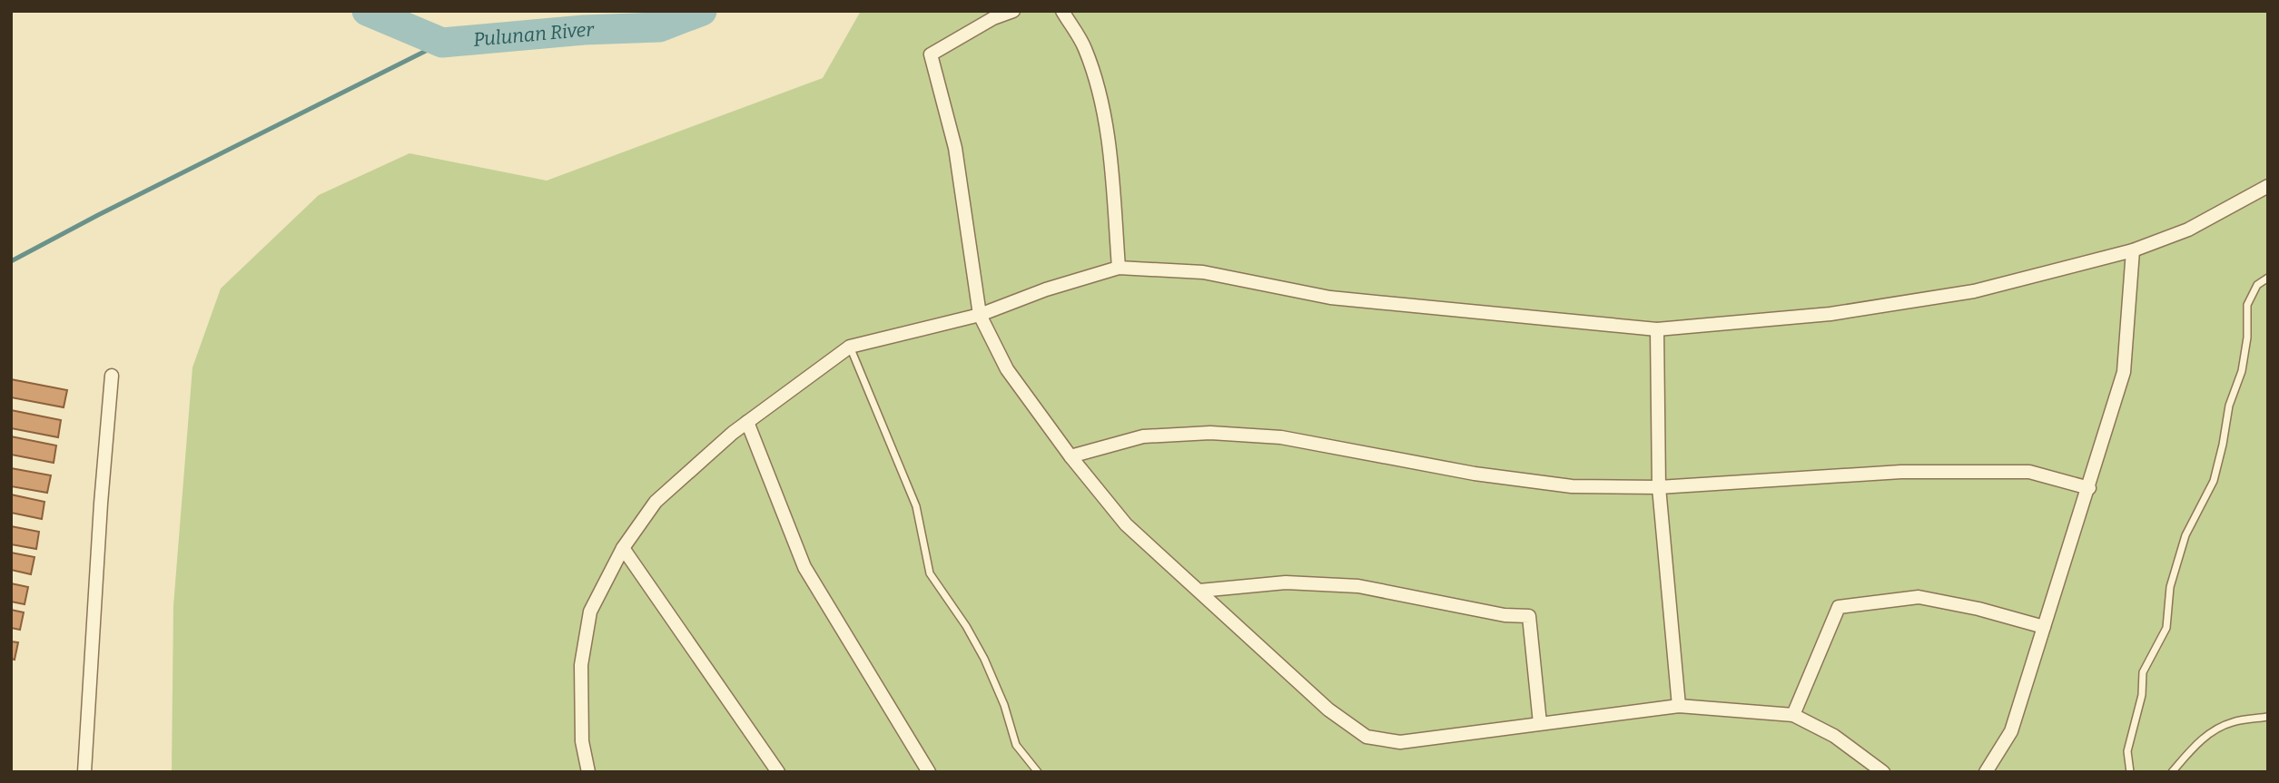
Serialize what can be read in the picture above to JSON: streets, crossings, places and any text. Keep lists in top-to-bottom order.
{
  "water": ["Pulunan River"]
}
